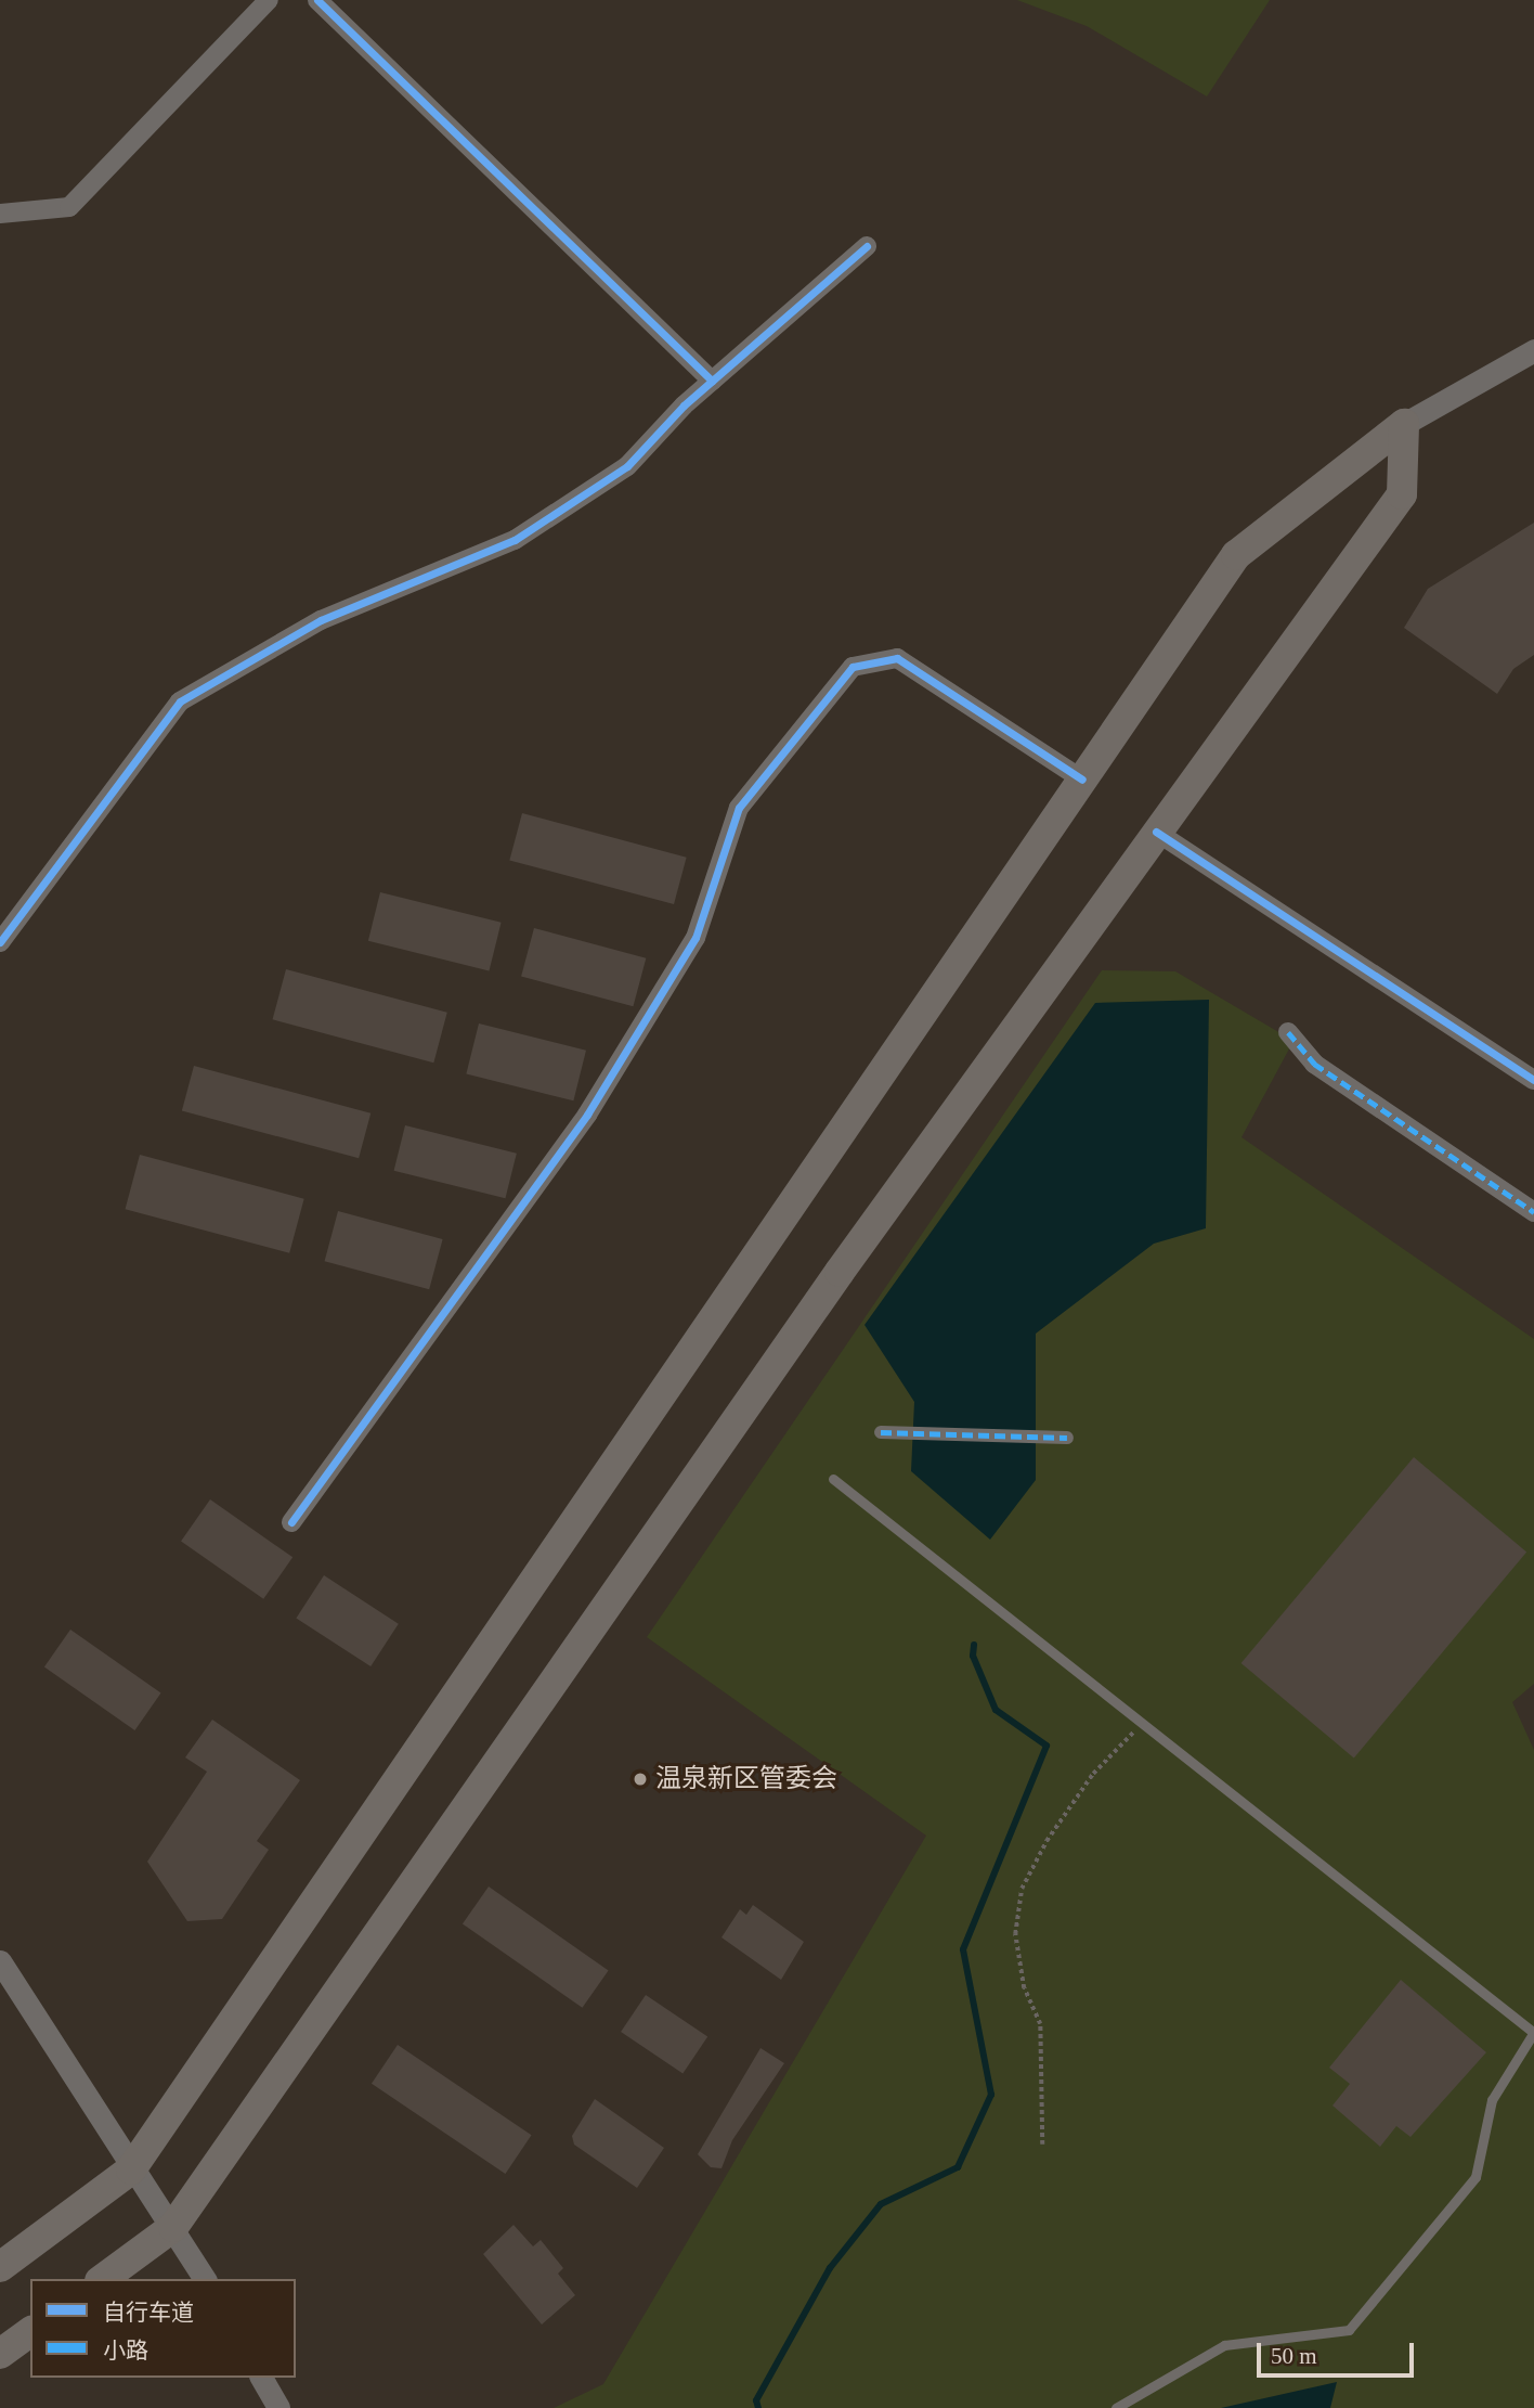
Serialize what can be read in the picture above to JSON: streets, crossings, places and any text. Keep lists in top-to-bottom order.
{
  "places": ["温泉新区管委会"],
  "legend": ["自行车道", "小路"],
  "scale_bar": "50 m"
}
